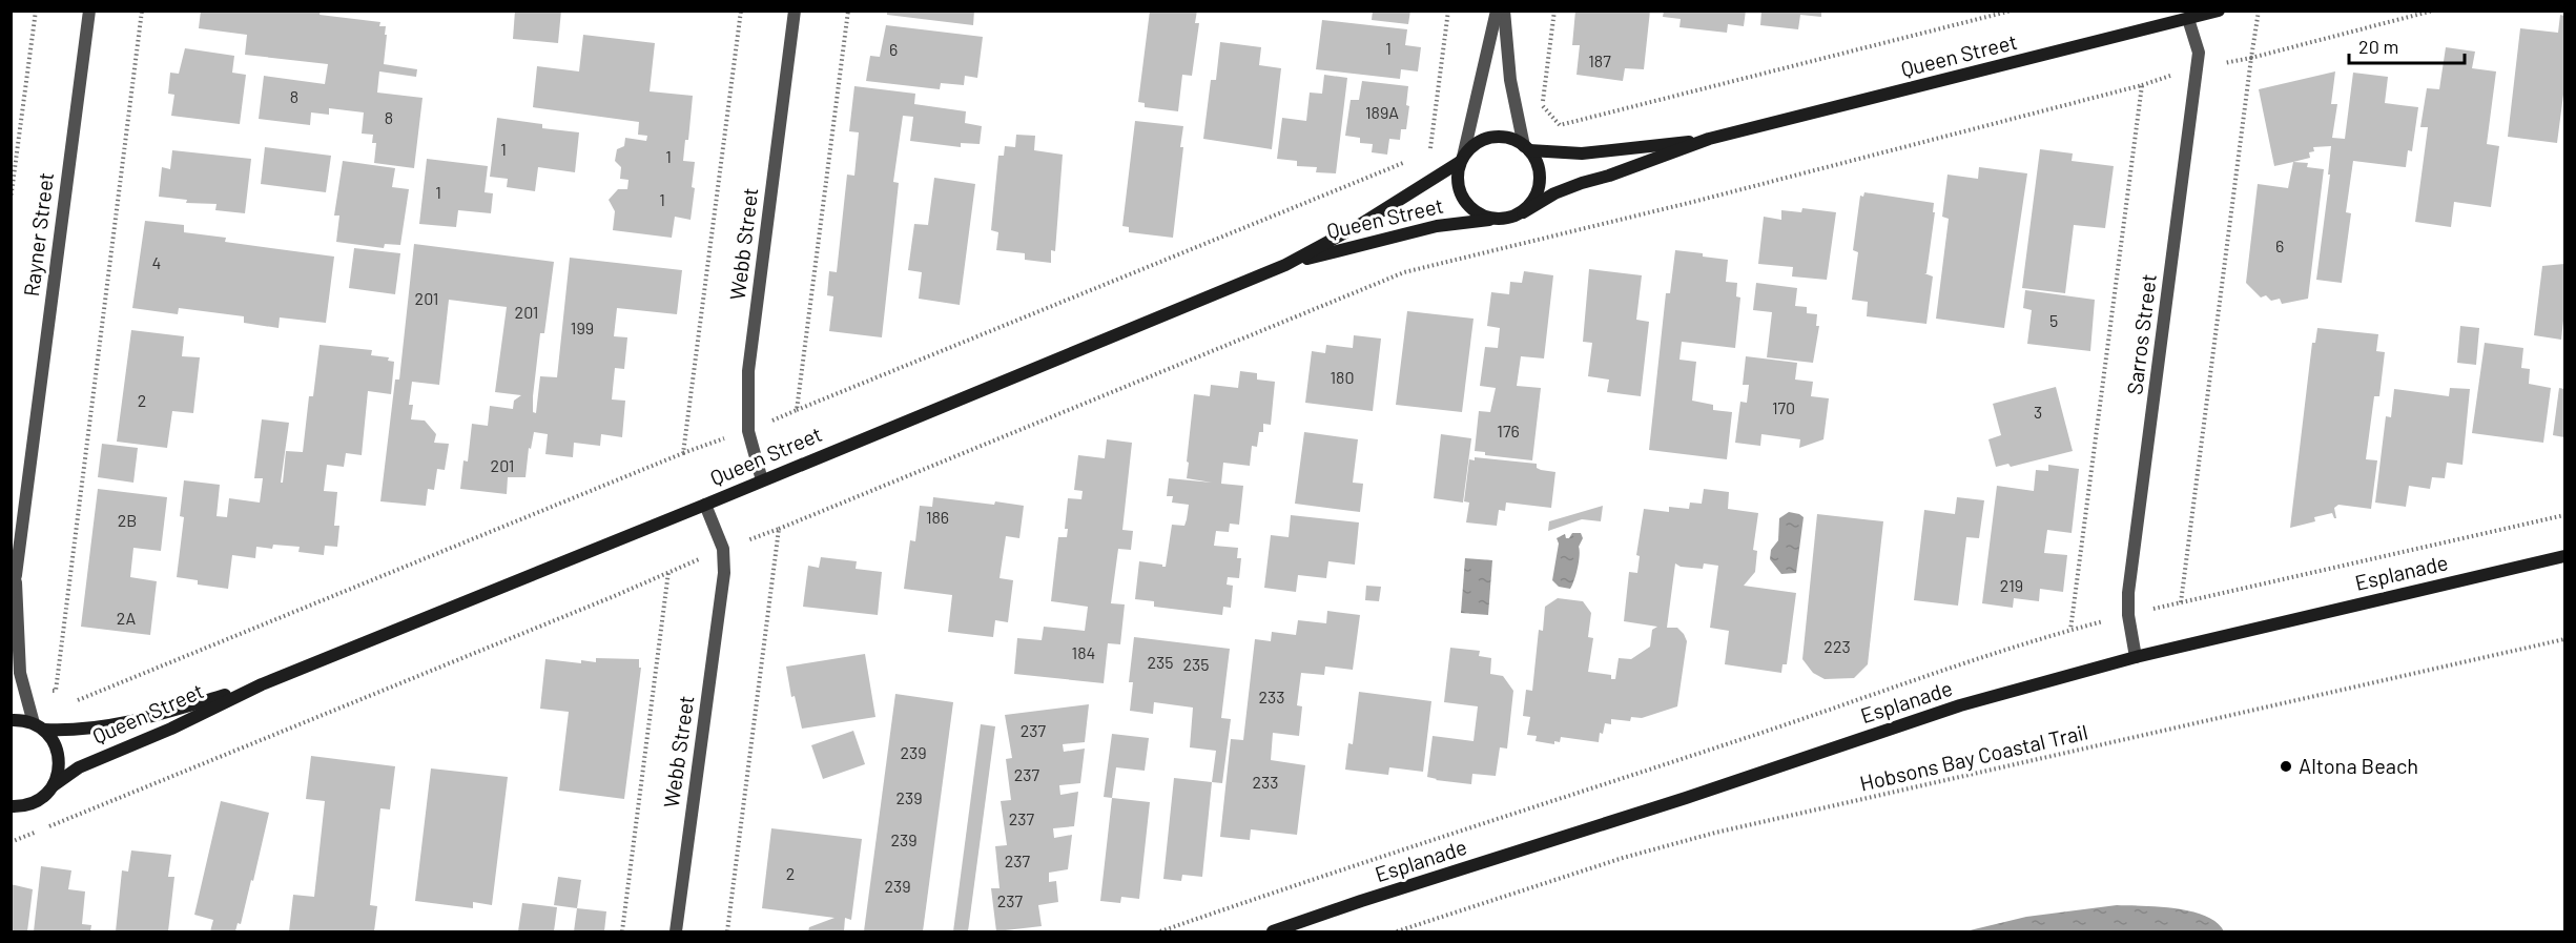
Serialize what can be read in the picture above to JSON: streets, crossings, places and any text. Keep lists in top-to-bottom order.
{
  "streets": {
    "main road": ["Queen Street", "Esplanade"],
    "street": ["Rayner Street", "Webb Street", "Sarros Street"],
    "path": ["Hobsons Bay Coastal Trail"]
  },
  "crossings": [
    ["Queen Street", "Rayner Street"],
    ["Queen Street", "Webb Street"],
    ["Queen Street", "Sarros Street"],
    ["Sarros Street", "Esplanade"]
  ],
  "places": ["Altona Beach"],
  "house_numbers": [
    "1",
    "6",
    "187",
    "8",
    "189A",
    "8",
    "1",
    "1",
    "1",
    "1",
    "6",
    "4",
    "201",
    "201",
    "5",
    "199",
    "180",
    "2",
    "170",
    "3",
    "176",
    "201",
    "186",
    "2B",
    "219",
    "2A",
    "223",
    "184",
    "235",
    "235",
    "233",
    "237",
    "239",
    "237",
    "233",
    "239",
    "237",
    "239",
    "237",
    "2",
    "239",
    "237"
  ],
  "scale_bar": "20 m"
}
